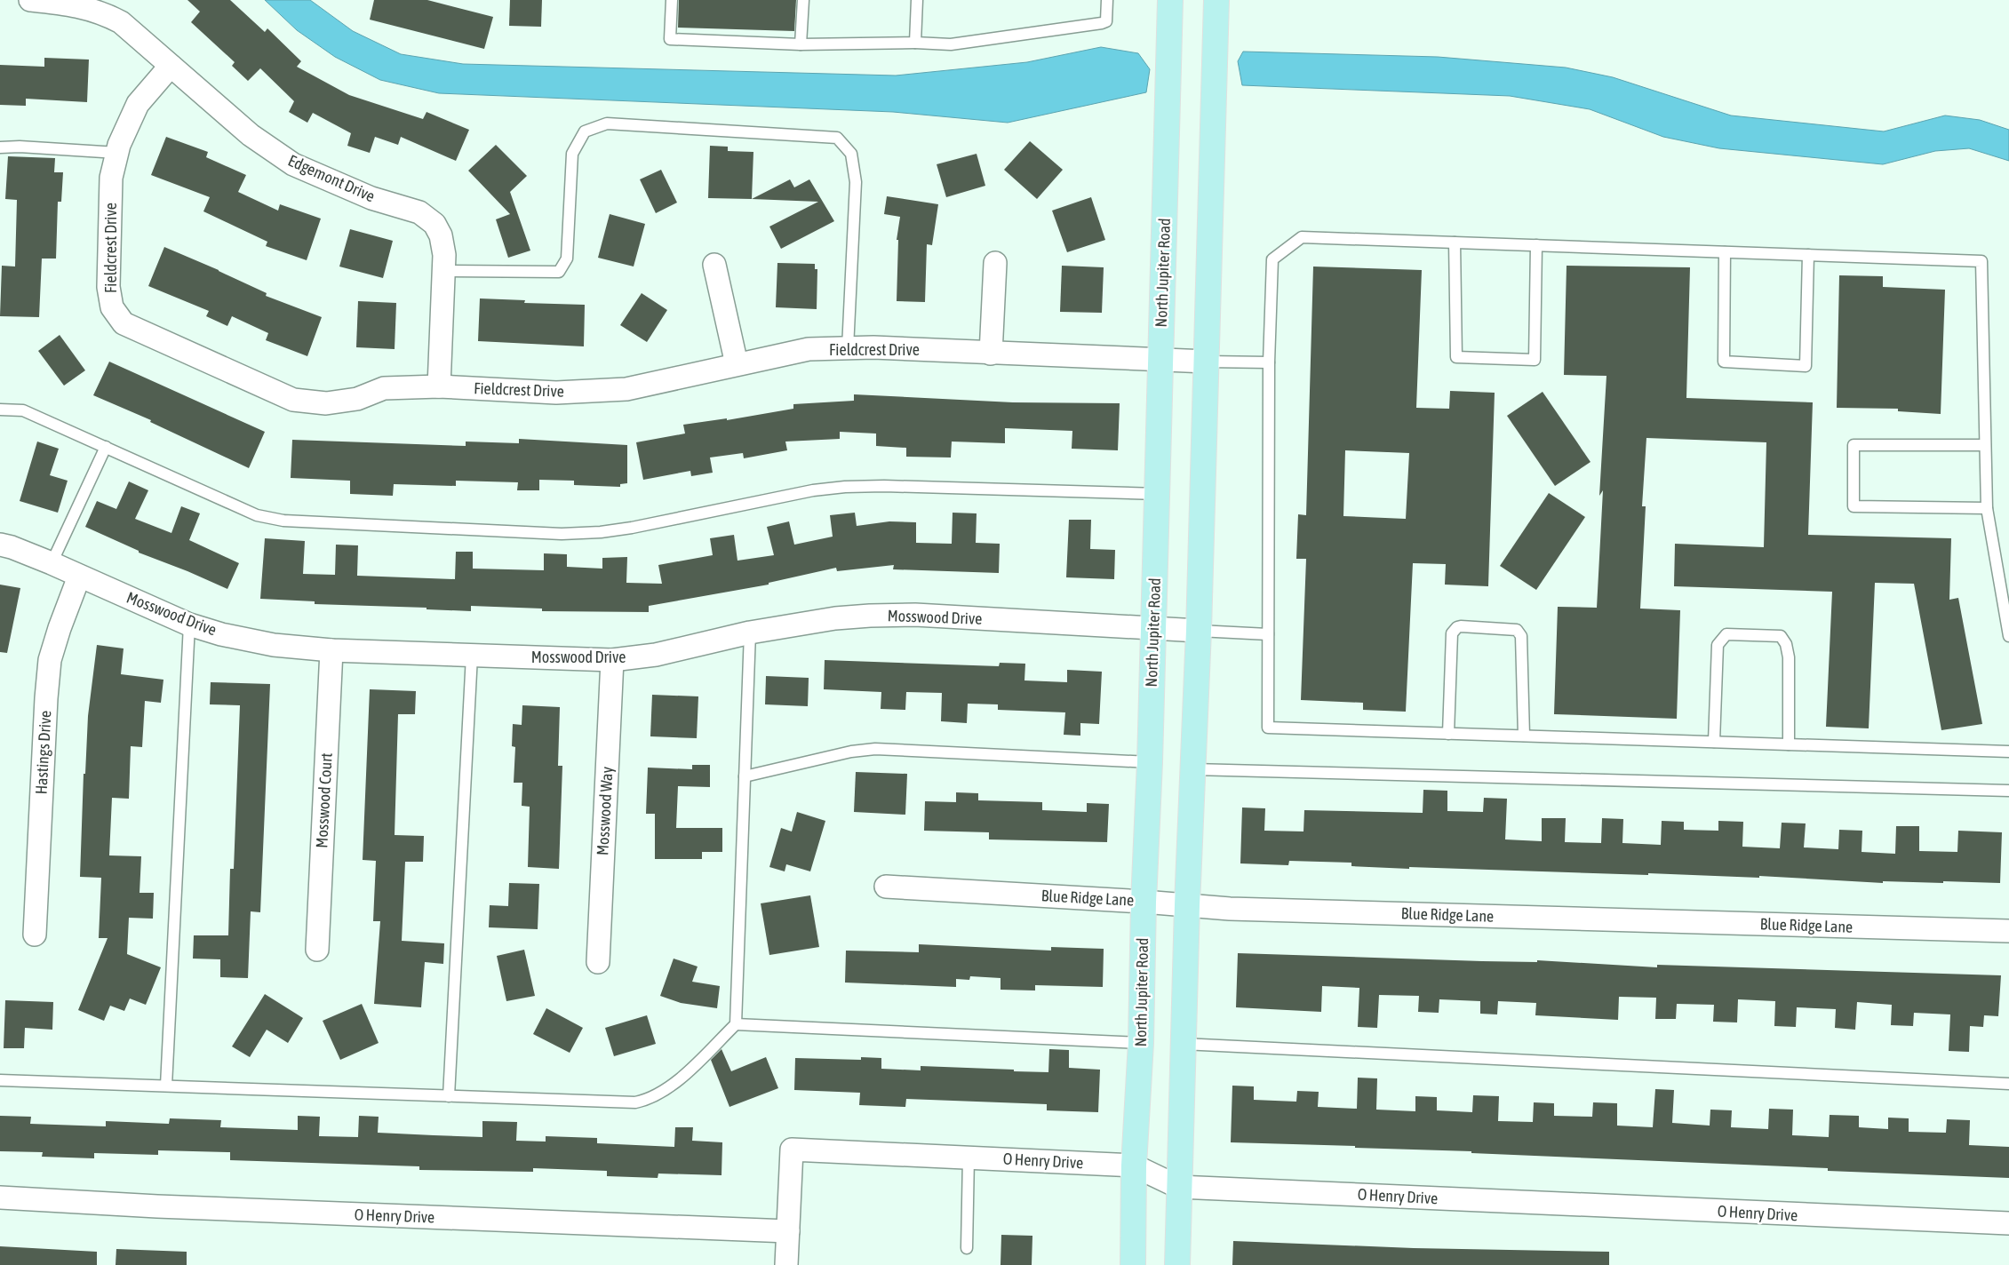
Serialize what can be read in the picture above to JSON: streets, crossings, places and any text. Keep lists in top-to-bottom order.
{
  "streets": {
    "main road": ["North Jupiter Road"],
    "street": [
      "Edgemont Drive",
      "Fieldcrest Drive",
      "Mosswood Drive",
      "Hastings Drive",
      "Mosswood Court",
      "Mosswood Way",
      "Blue Ridge Lane",
      "O Henry Drive"
    ]
  },
  "crossings": [
    ["Edgemont Drive", "Fieldcrest Drive"],
    ["Fieldcrest Drive", "North Jupiter Road"],
    ["North Jupiter Road", "Mosswood Drive"],
    ["North Jupiter Road", "Blue Ridge Lane"],
    ["North Jupiter Road", "O Henry Drive"],
    ["Mosswood Drive", "Hastings Drive"],
    ["Mosswood Drive", "Mosswood Court"],
    ["Mosswood Drive", "Mosswood Way"]
  ]
}
